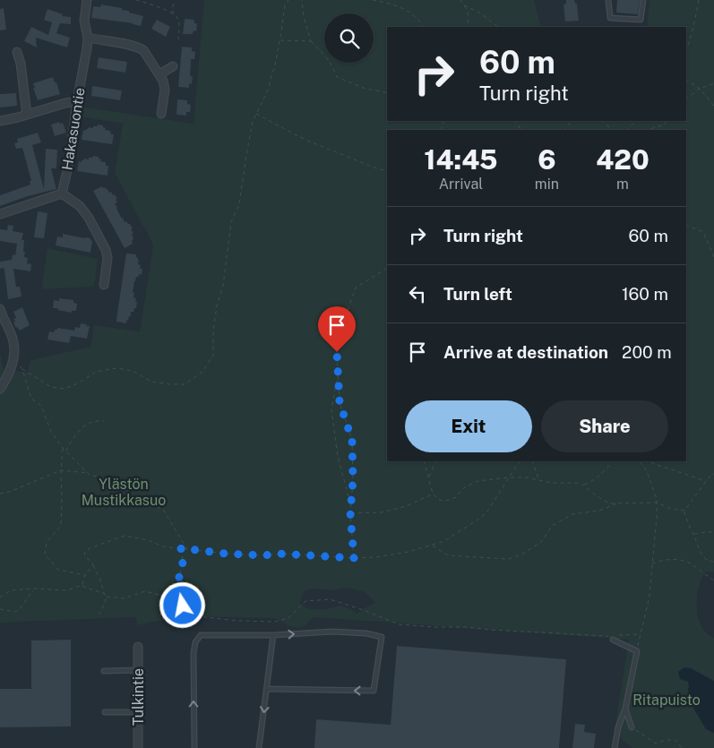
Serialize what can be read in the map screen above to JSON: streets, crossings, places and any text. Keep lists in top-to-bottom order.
{
  "streets": {
    "street": ["Hakasuontie", "Tulkintie"]
  },
  "parks": ["Ylästön Mustikkasuo", "Ritapuisto"],
  "page": {
    "turn": ["60 m", "Turn right"],
    "eta": [
      "14:45",
      "Arrival",
      "6",
      "min",
      "420",
      "m"
    ],
    "list": [
      {
        "name": "Turn right",
        "value": "60 m"
      },
      {
        "name": "Turn left",
        "value": "160 m"
      },
      {
        "name": "Arrive at destination",
        "value": "200 m"
      }
    ],
    "buttons": ["Exit", "Share"]
  }
}
